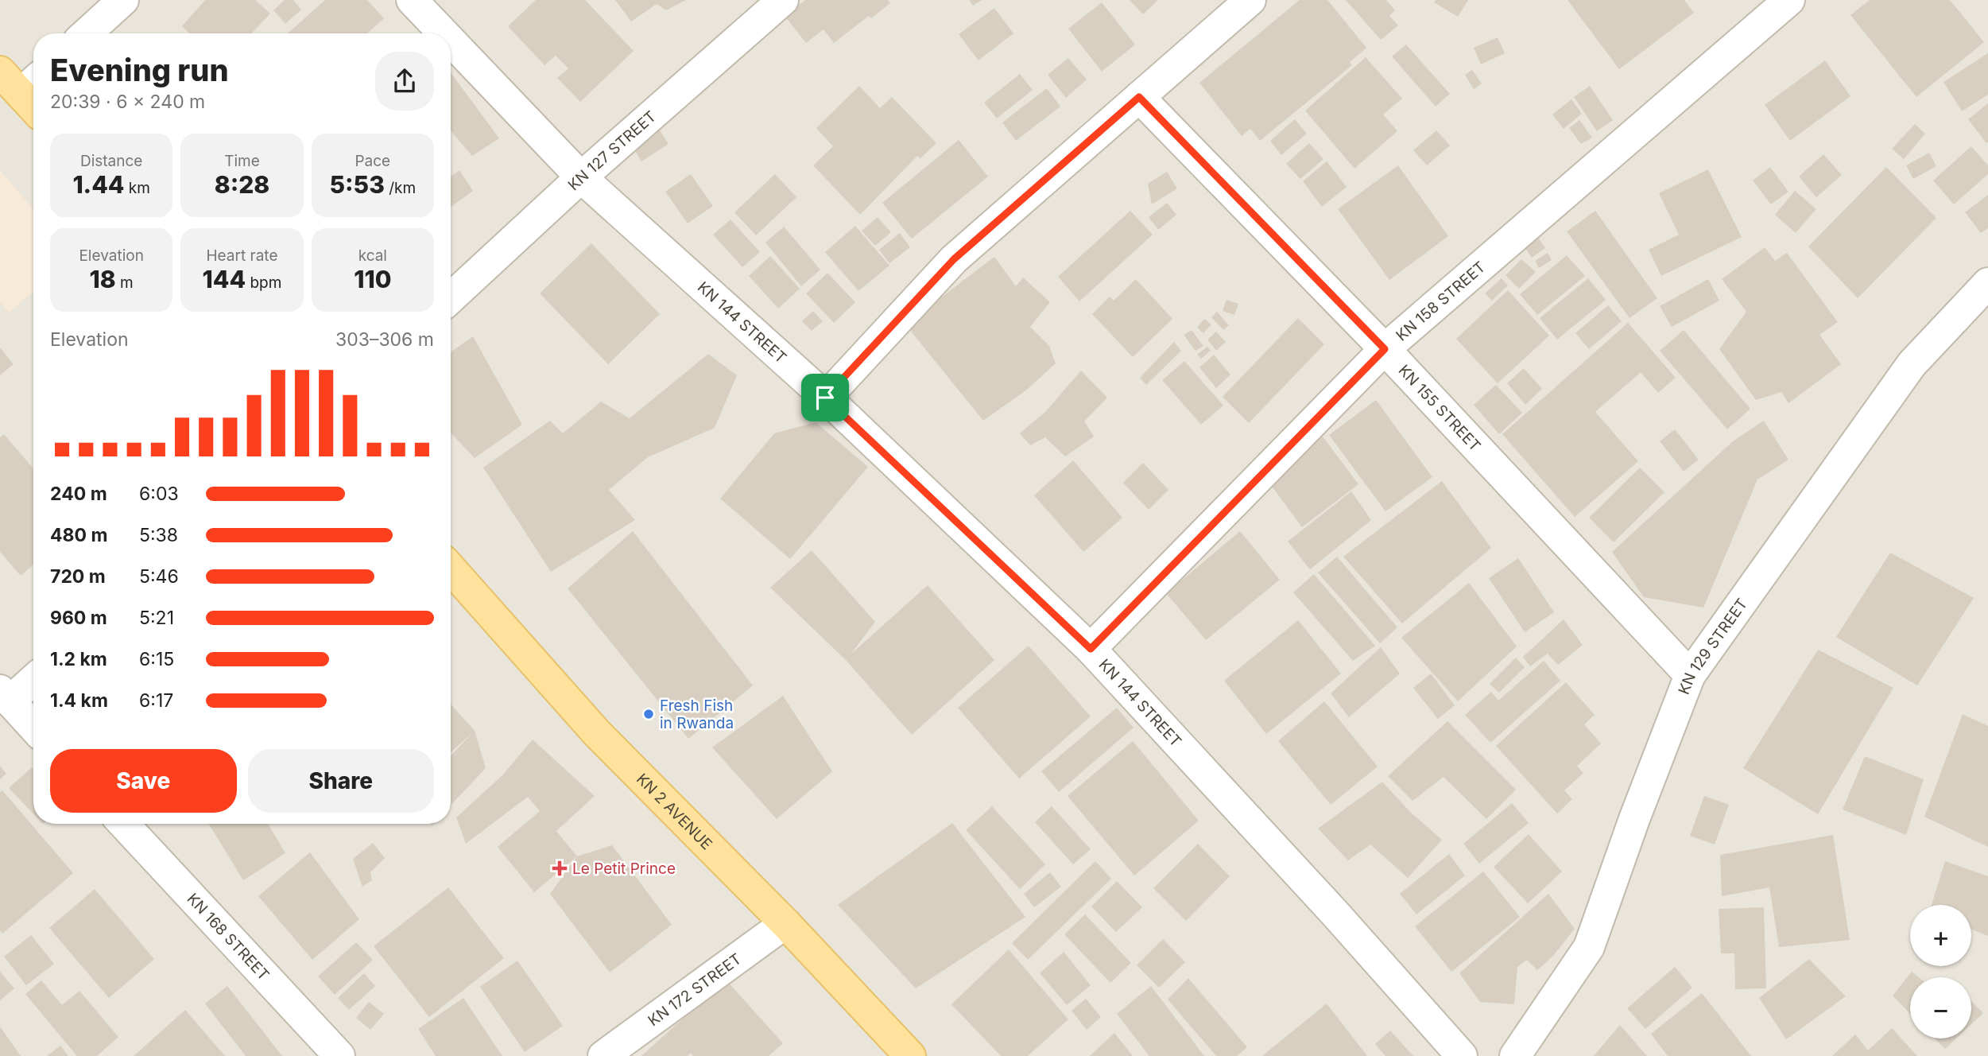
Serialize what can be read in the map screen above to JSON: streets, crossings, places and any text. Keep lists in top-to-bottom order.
{
  "streets": {
    "main road": ["KN 2 AVENUE"],
    "street": [
      "KN 127 STREET",
      "KN 158 STREET",
      "KN 144 STREET",
      "KN 155 STREET",
      "KN 129 STREET",
      "KN 168 STREET",
      "KN 172 STREET"
    ]
  },
  "crossings": [
    ["KN 127 STREET", "KN 144 STREET"],
    ["KN 158 STREET", "KN 144 STREET"],
    ["KN 158 STREET", "KN 155 STREET"],
    ["KN 155 STREET", "KN 129 STREET"],
    ["KN 2 AVENUE", "KN 172 STREET"]
  ],
  "places": {
    "other": ["Fresh Fish in Rwanda"],
    "health": ["Le Petit Prince"]
  },
  "page": {
    "heading": ["Evening run", "20:39 · 6 × 240 m"],
    "stats": [
      ["Distance", "1.44 km"],
      ["Time", "8:28"],
      ["Pace", "5:53 /km"],
      ["Elevation", "18 m"],
      ["Heart rate", "144 bpm"],
      ["kcal", "110"]
    ],
    "chart": ["Elevation", "303–306 m"],
    "list": [
      {
        "name": "240 m",
        "note": "6:03"
      },
      {
        "name": "480 m",
        "note": "5:38"
      },
      {
        "name": "720 m",
        "note": "5:46"
      },
      {
        "name": "960 m",
        "note": "5:21"
      },
      {
        "name": "1.2 km",
        "note": "6:15"
      },
      {
        "name": "1.4 km",
        "note": "6:17"
      }
    ],
    "buttons": ["Save", "Share"],
    "map_buttons": ["+", "−"]
  }
}
